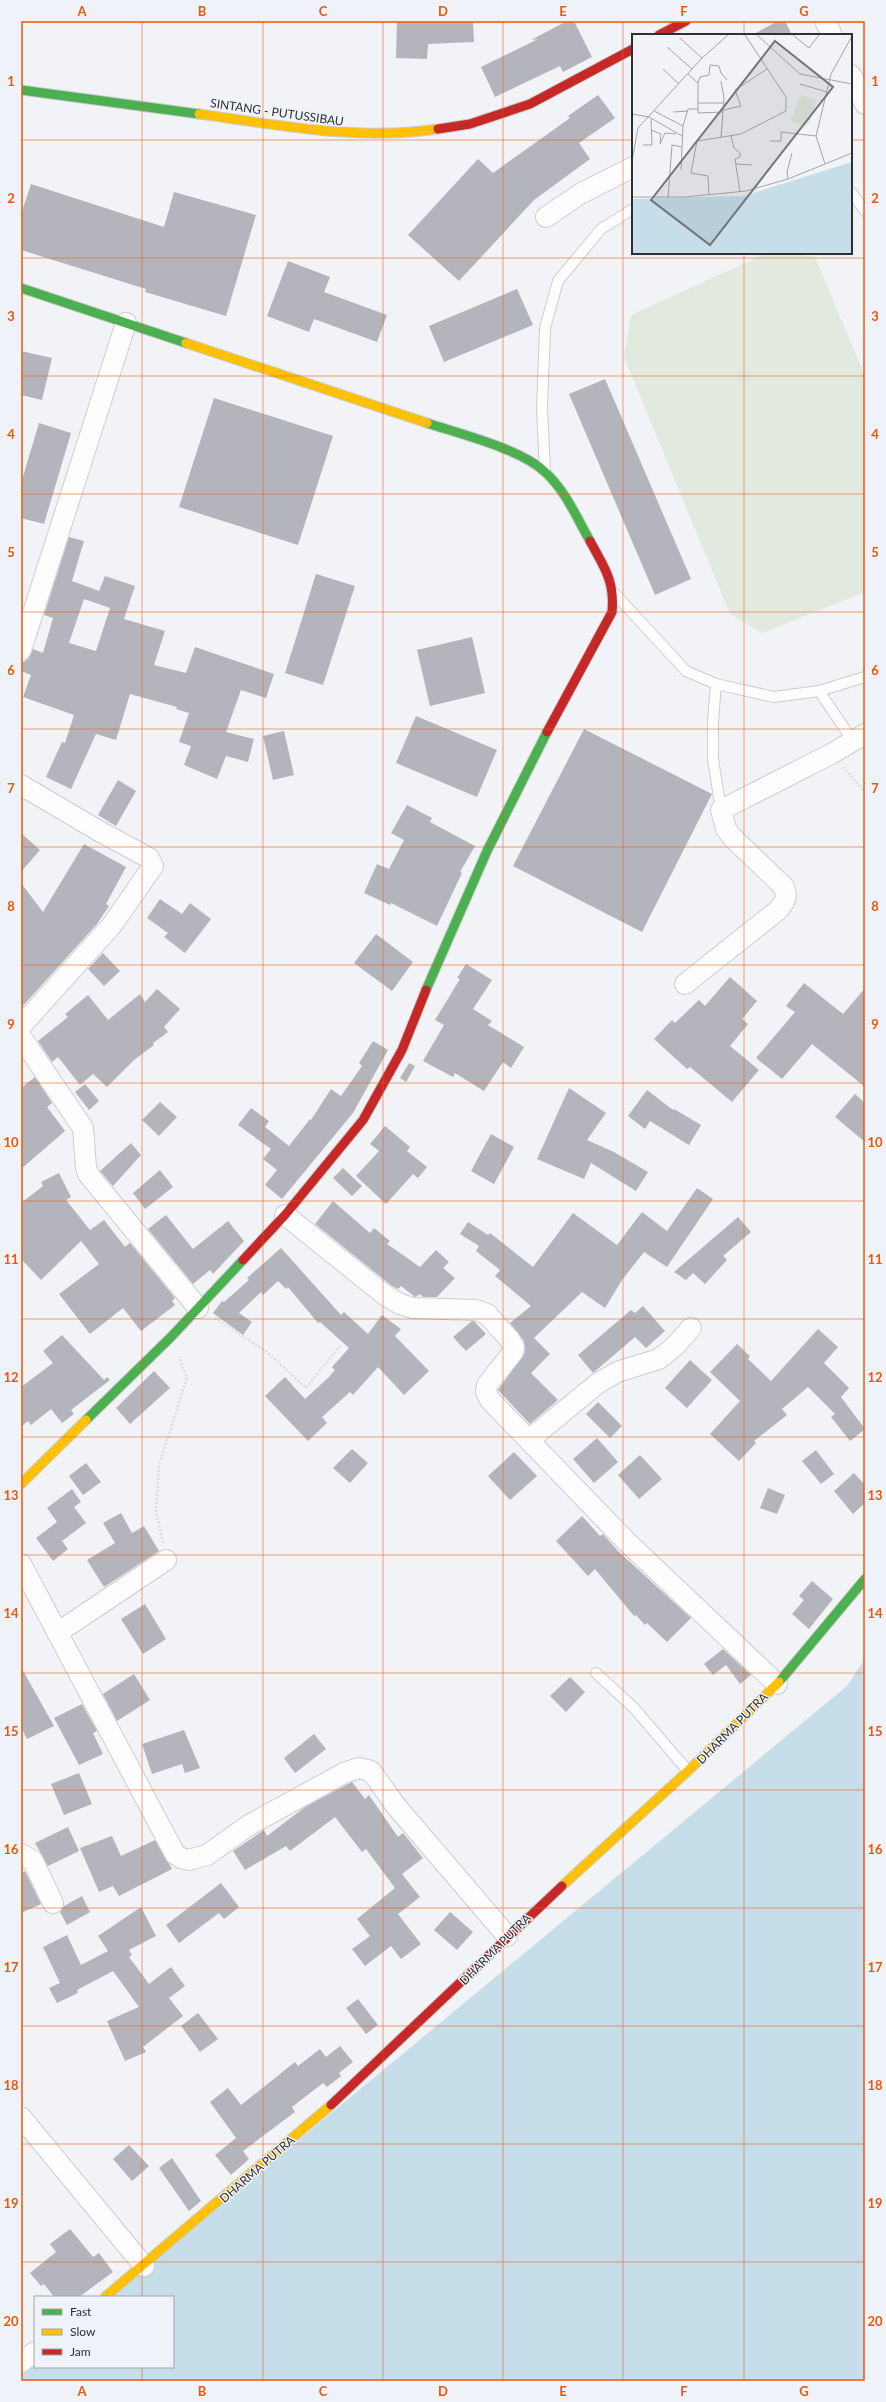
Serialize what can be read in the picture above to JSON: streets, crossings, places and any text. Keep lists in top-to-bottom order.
{
  "streets": {
    "main road": ["SINTANG - PUTUSSIBAU", "DHARMA PUTRA"]
  },
  "legend": ["Fast", "Slow", "Jam"],
  "grid": {
    "columns": [
      "A",
      "B",
      "C",
      "D",
      "E",
      "F",
      "G"
    ],
    "rows": [
      "1",
      "2",
      "3",
      "4",
      "5",
      "6",
      "7",
      "8",
      "9",
      "10",
      "11",
      "12",
      "13",
      "14",
      "15",
      "16",
      "17",
      "18",
      "19",
      "20"
    ]
  }
}
